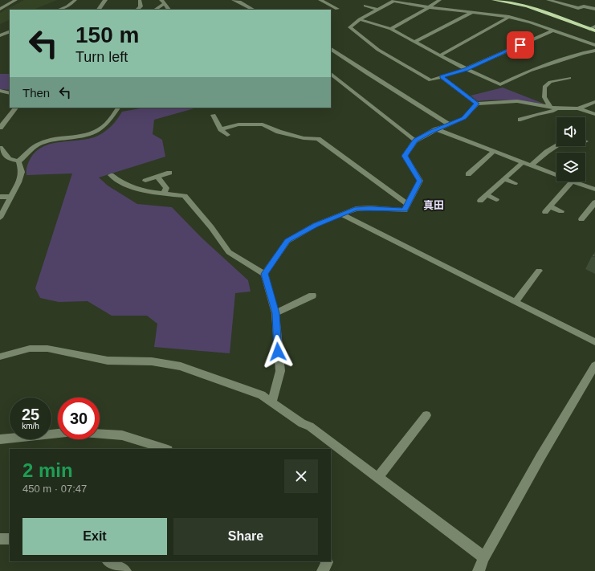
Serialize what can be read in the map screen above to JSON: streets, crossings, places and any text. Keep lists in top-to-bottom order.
{
  "districts": ["真田"],
  "page": {
    "turn": ["150 m", "Turn left"],
    "then": "Then",
    "speed": "25 km/h",
    "limit": "30",
    "heading": ["2 min", "450 m · 07:47"],
    "buttons": ["Exit", "Share"]
  }
}
